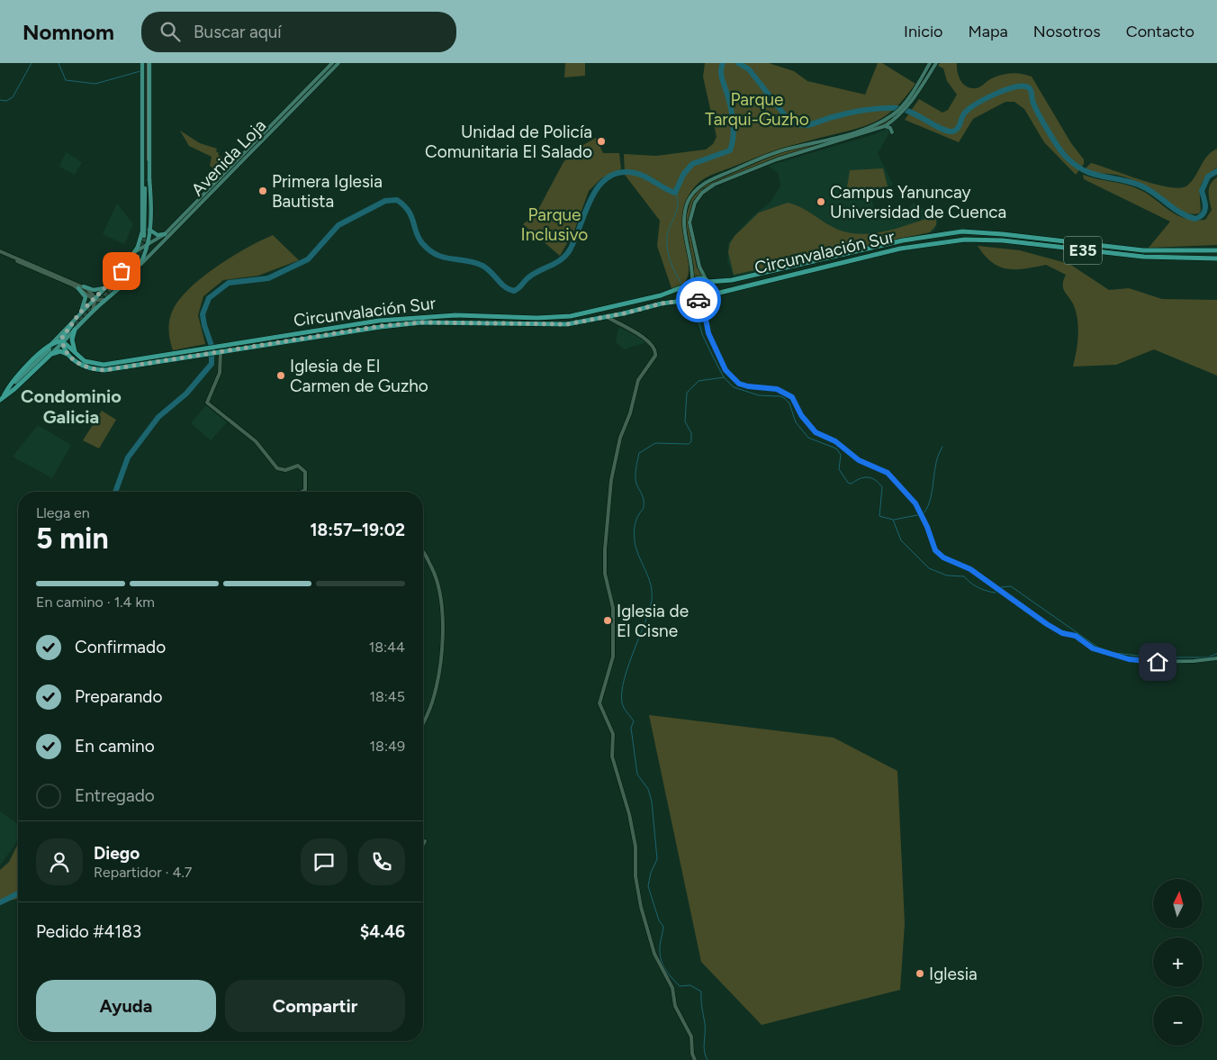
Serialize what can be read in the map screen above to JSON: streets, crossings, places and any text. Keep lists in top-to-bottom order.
{
  "streets": {
    "highway": ["E35", "Circunvalación Sur"],
    "main road": ["Avenida Loja"]
  },
  "crossings": [
    ["E35", "Circunvalación Sur"]
  ],
  "districts": ["Condominio Galicia"],
  "parks": ["Parque Tarqui-Guzho", "Parque Inclusivo"],
  "places": [
    "Unidad de Policía Comunitaria El Salado",
    "Primera Iglesia Bautista",
    "Campus Yanuncay Universidad de Cuenca",
    "Iglesia de El Carmen de Guzho",
    "Iglesia de El Cisne",
    "Iglesia"
  ],
  "north": "top",
  "page": {
    "header": "Nomnom",
    "search": "Buscar aquí",
    "nav": [
      "Inicio",
      "Mapa",
      "Nosotros",
      "Contacto"
    ],
    "heading": ["5 min", "Llega en", "18:57–19:02"],
    "panel": [
      "Diego",
      "Repartidor · 4.7",
      "Pedido #4183",
      "$4.46"
    ],
    "bar": "En camino · 1.4 km",
    "list": [
      ["Confirmado", "18:44"],
      ["Preparando", "18:45"],
      ["En camino", "18:49"],
      "Entregado"
    ],
    "map_buttons": ["+", "−"],
    "buttons": ["Ayuda", "Compartir"]
  }
}
